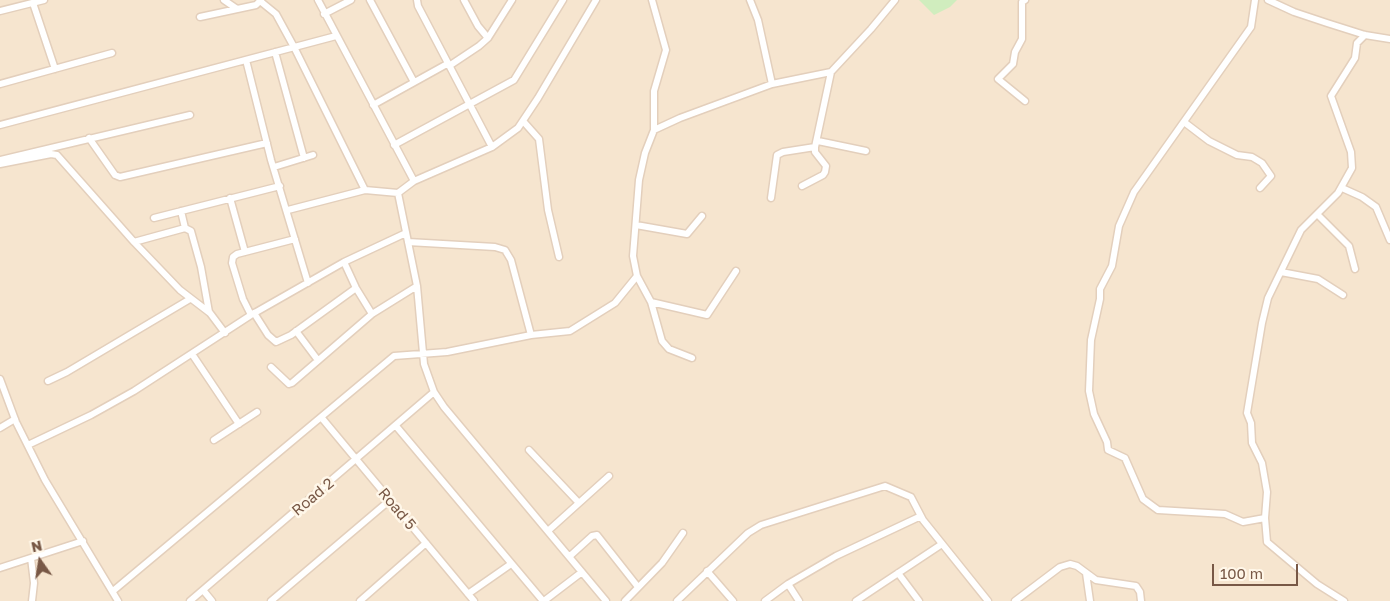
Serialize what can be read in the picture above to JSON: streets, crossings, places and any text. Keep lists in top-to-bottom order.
{
  "streets": {
    "street": ["Road 2", "Road 5"]
  },
  "crossings": [
    ["Road 2", "Road 5"]
  ],
  "scale_bar": "100 m",
  "north": "top"
}
